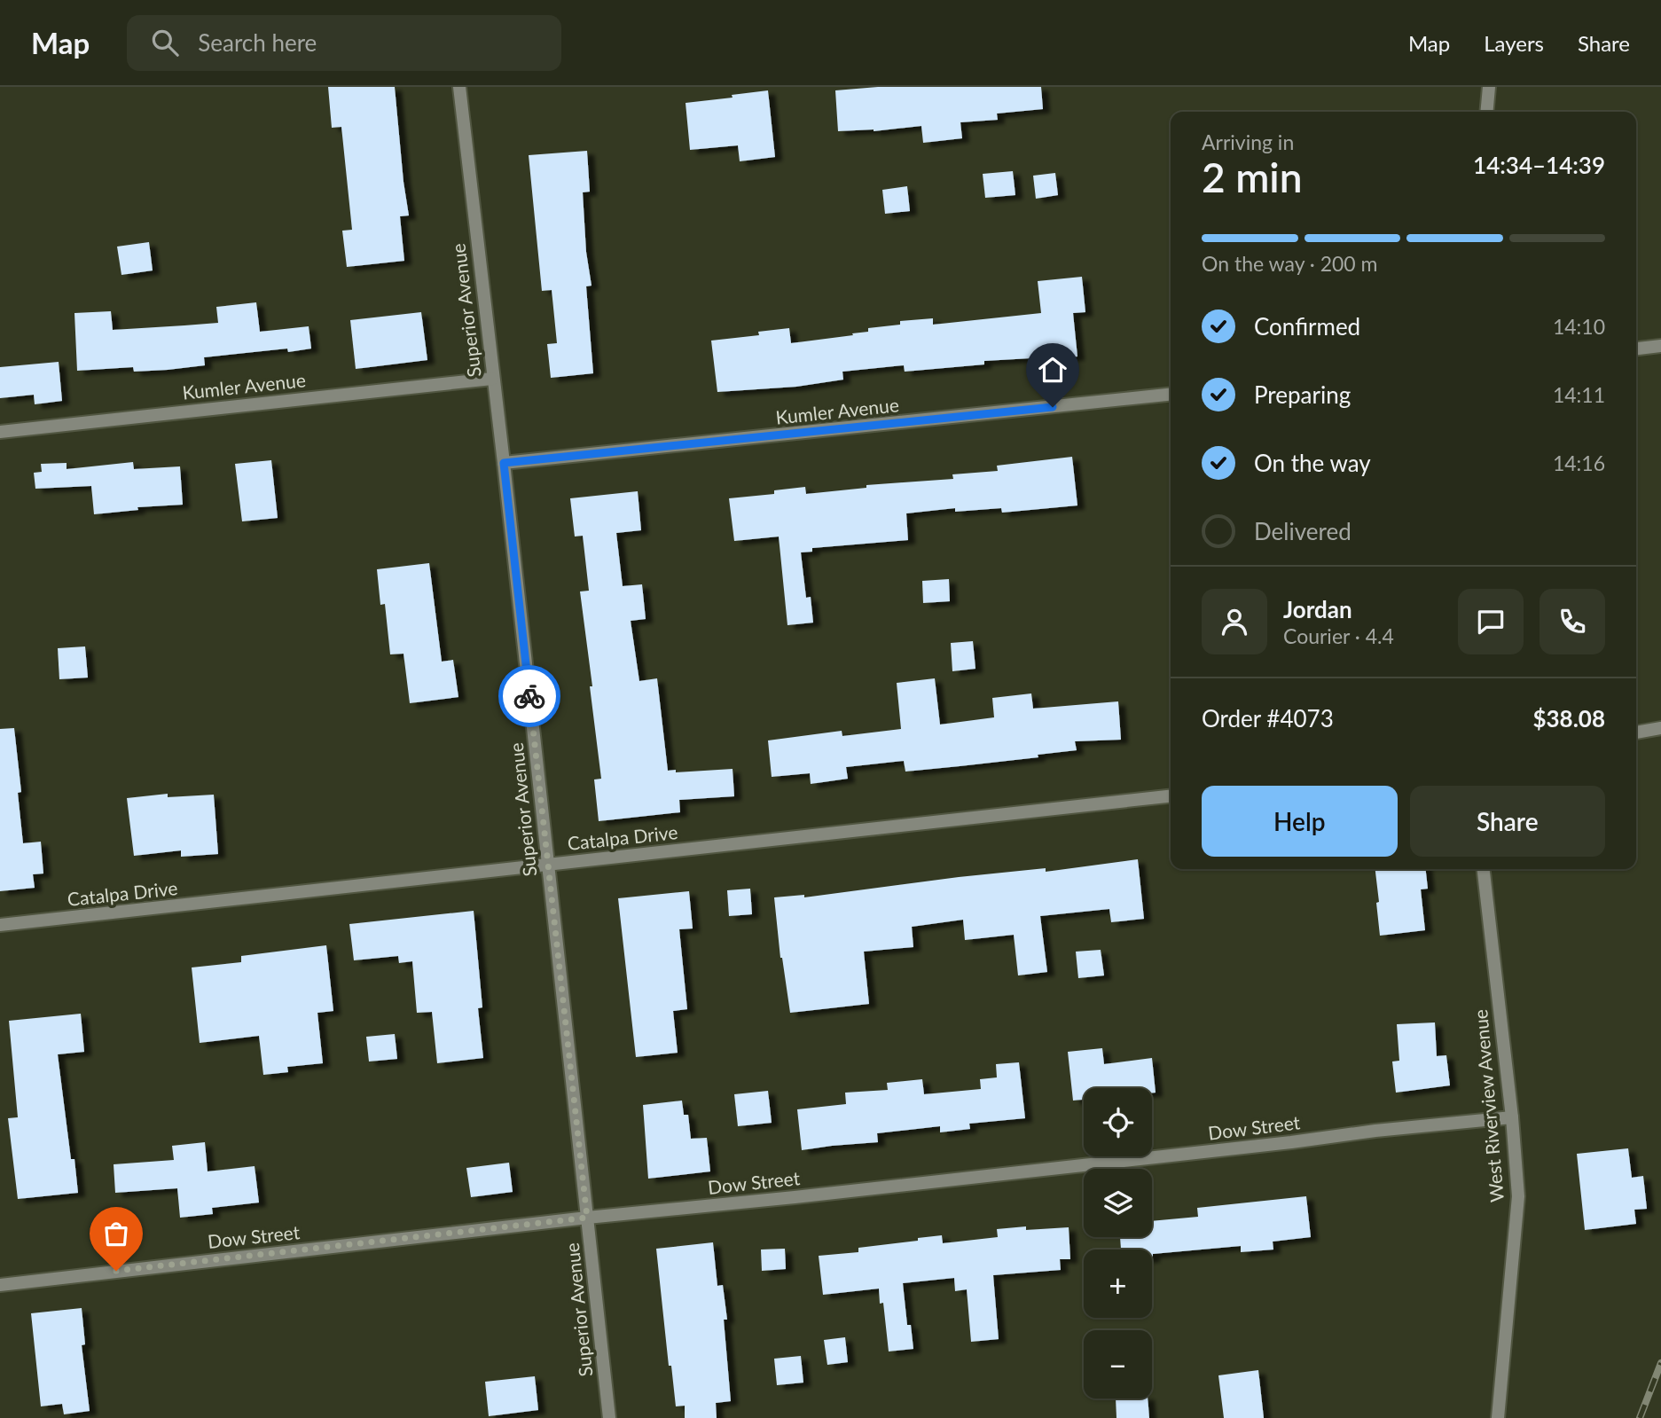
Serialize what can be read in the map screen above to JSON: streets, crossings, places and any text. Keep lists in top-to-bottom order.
{
  "streets": {
    "street": [
      "Superior Avenue",
      "Kumler Avenue",
      "Catalpa Drive",
      "West Riverview Avenue",
      "Dow Street"
    ]
  },
  "crossings": [
    ["Superior Avenue", "Kumler Avenue"],
    ["Superior Avenue", "Catalpa Drive"],
    ["Superior Avenue", "Dow Street"],
    ["West Riverview Avenue", "Dow Street"]
  ],
  "page": {
    "header": "Map",
    "search": "Search here",
    "nav": ["Map", "Layers", "Share"],
    "heading": ["2 min", "Arriving in", "14:34–14:39"],
    "panel": [
      "Jordan",
      "Courier · 4.4",
      "Order #4073",
      "$38.08"
    ],
    "bar": "On the way · 200 m",
    "list": [
      ["Confirmed", "14:10"],
      ["Preparing", "14:11"],
      ["On the way", "14:16"],
      "Delivered"
    ],
    "buttons": ["Help", "Share"],
    "map_buttons": ["+", "−"]
  }
}
